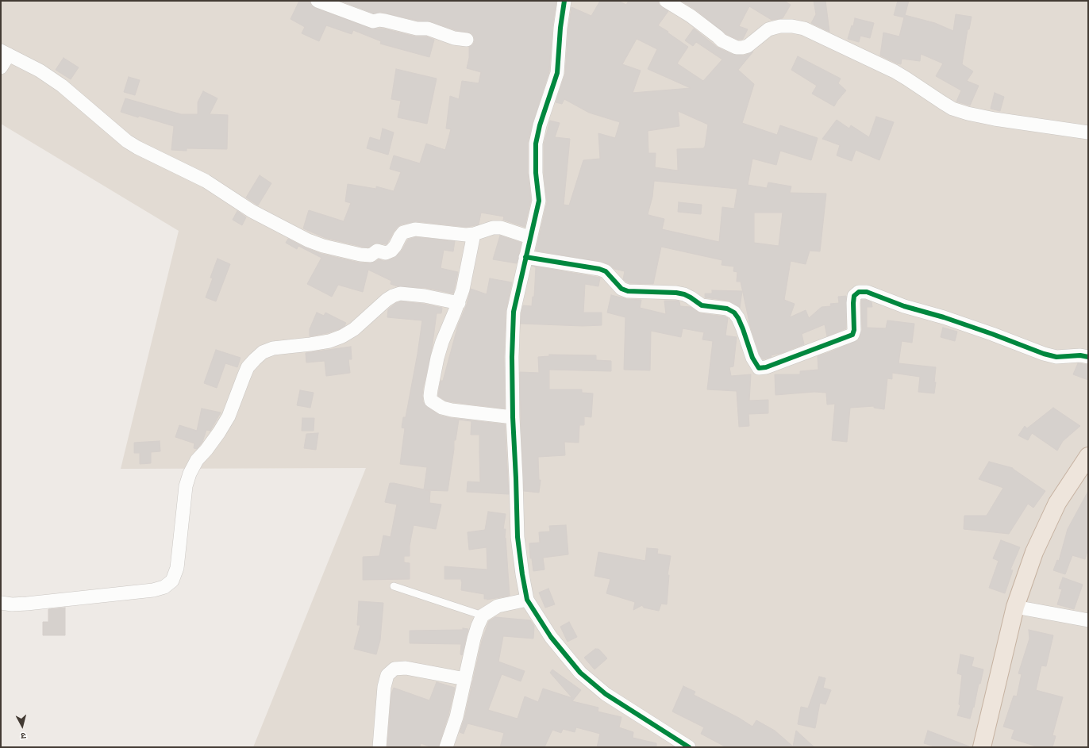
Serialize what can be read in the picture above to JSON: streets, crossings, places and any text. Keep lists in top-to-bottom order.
{
  "north": "bottom"
}
